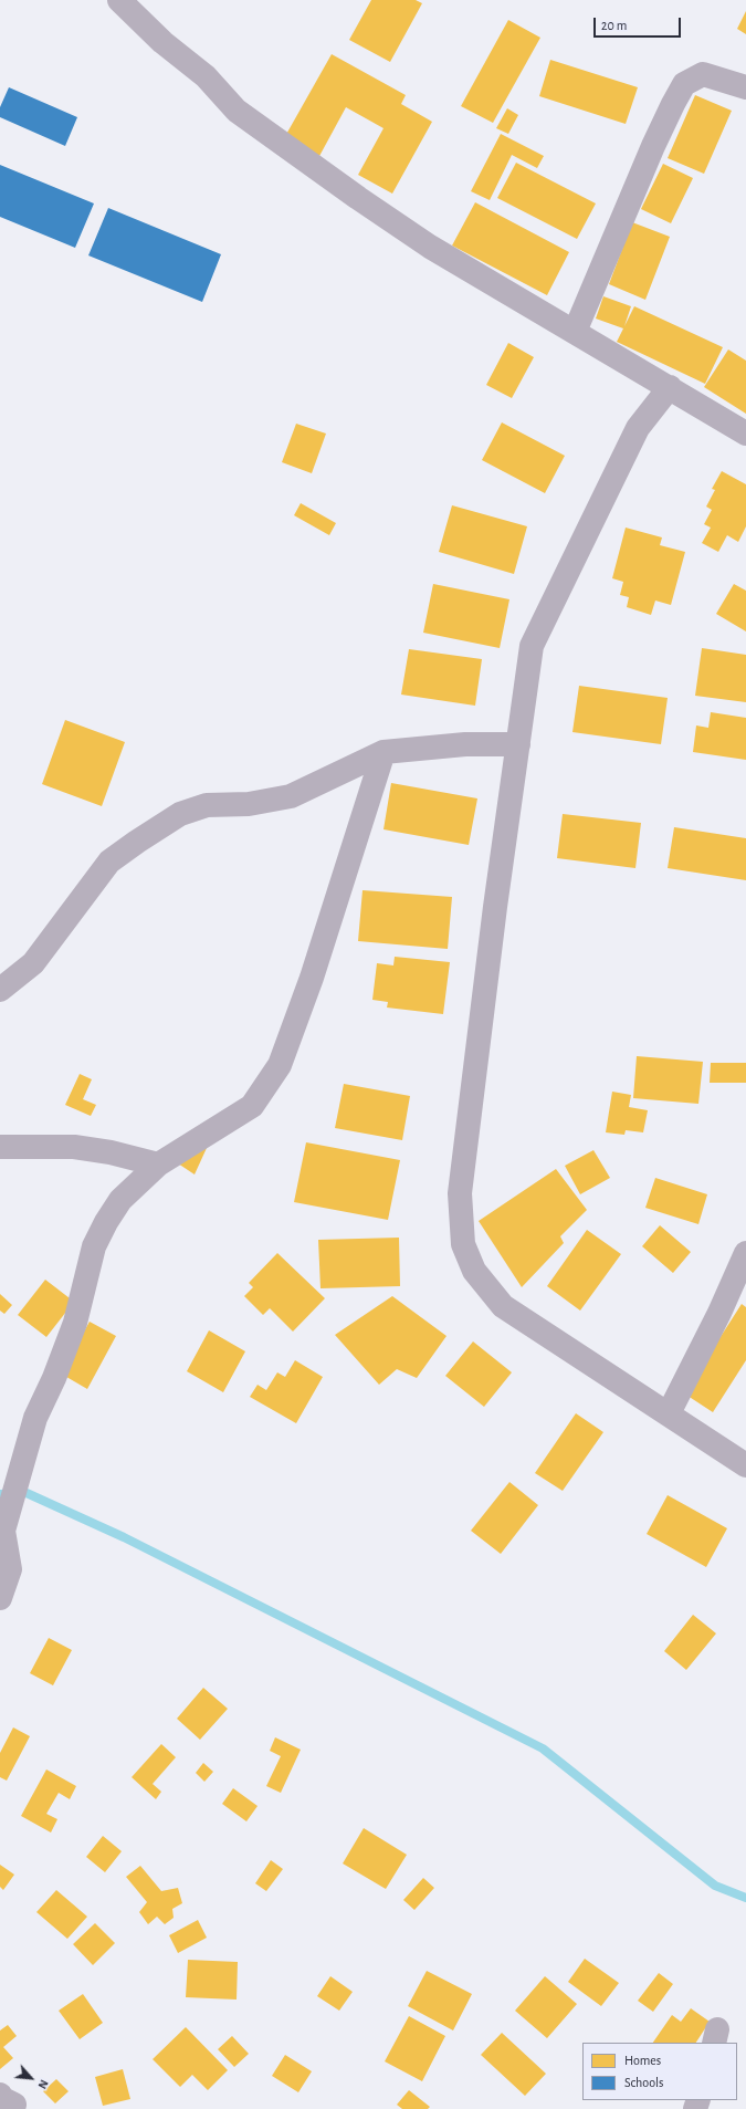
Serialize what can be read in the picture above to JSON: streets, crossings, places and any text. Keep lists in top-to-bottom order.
{
  "legend": ["Homes", "Schools"],
  "scale_bar": "20 m",
  "north": "bottom right"
}
